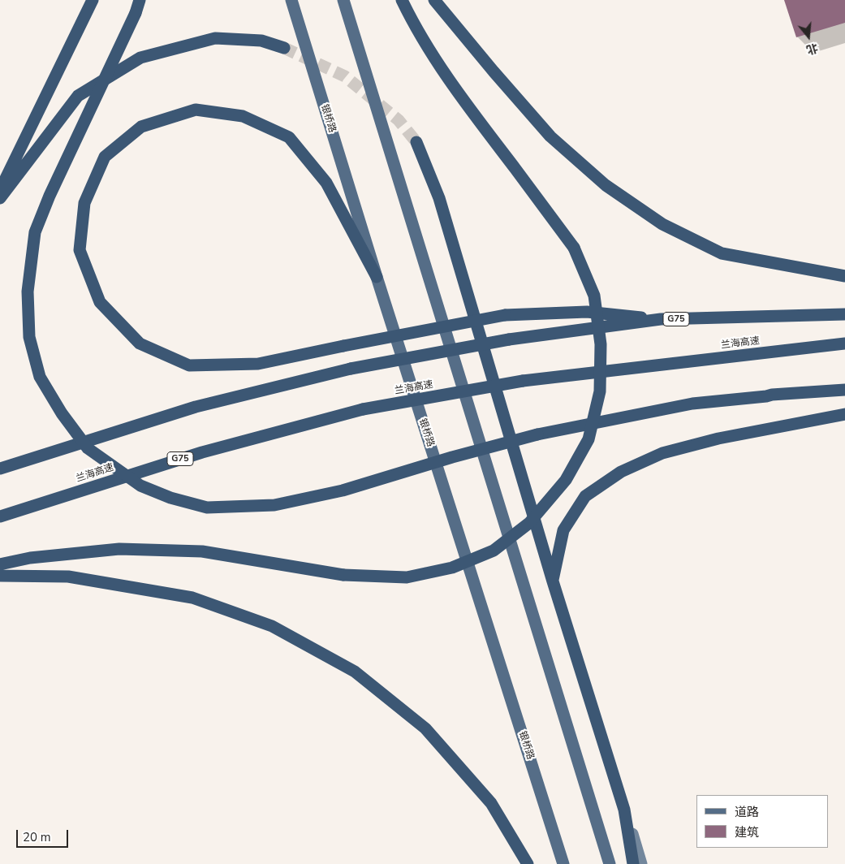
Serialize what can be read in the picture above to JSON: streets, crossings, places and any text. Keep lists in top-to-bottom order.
{
  "streets": {
    "highway": ["G75", "兰海高速"],
    "main road": ["银桥路"]
  },
  "legend": ["道路", "建筑"],
  "scale_bar": "20 m",
  "north": "bottom"
}
